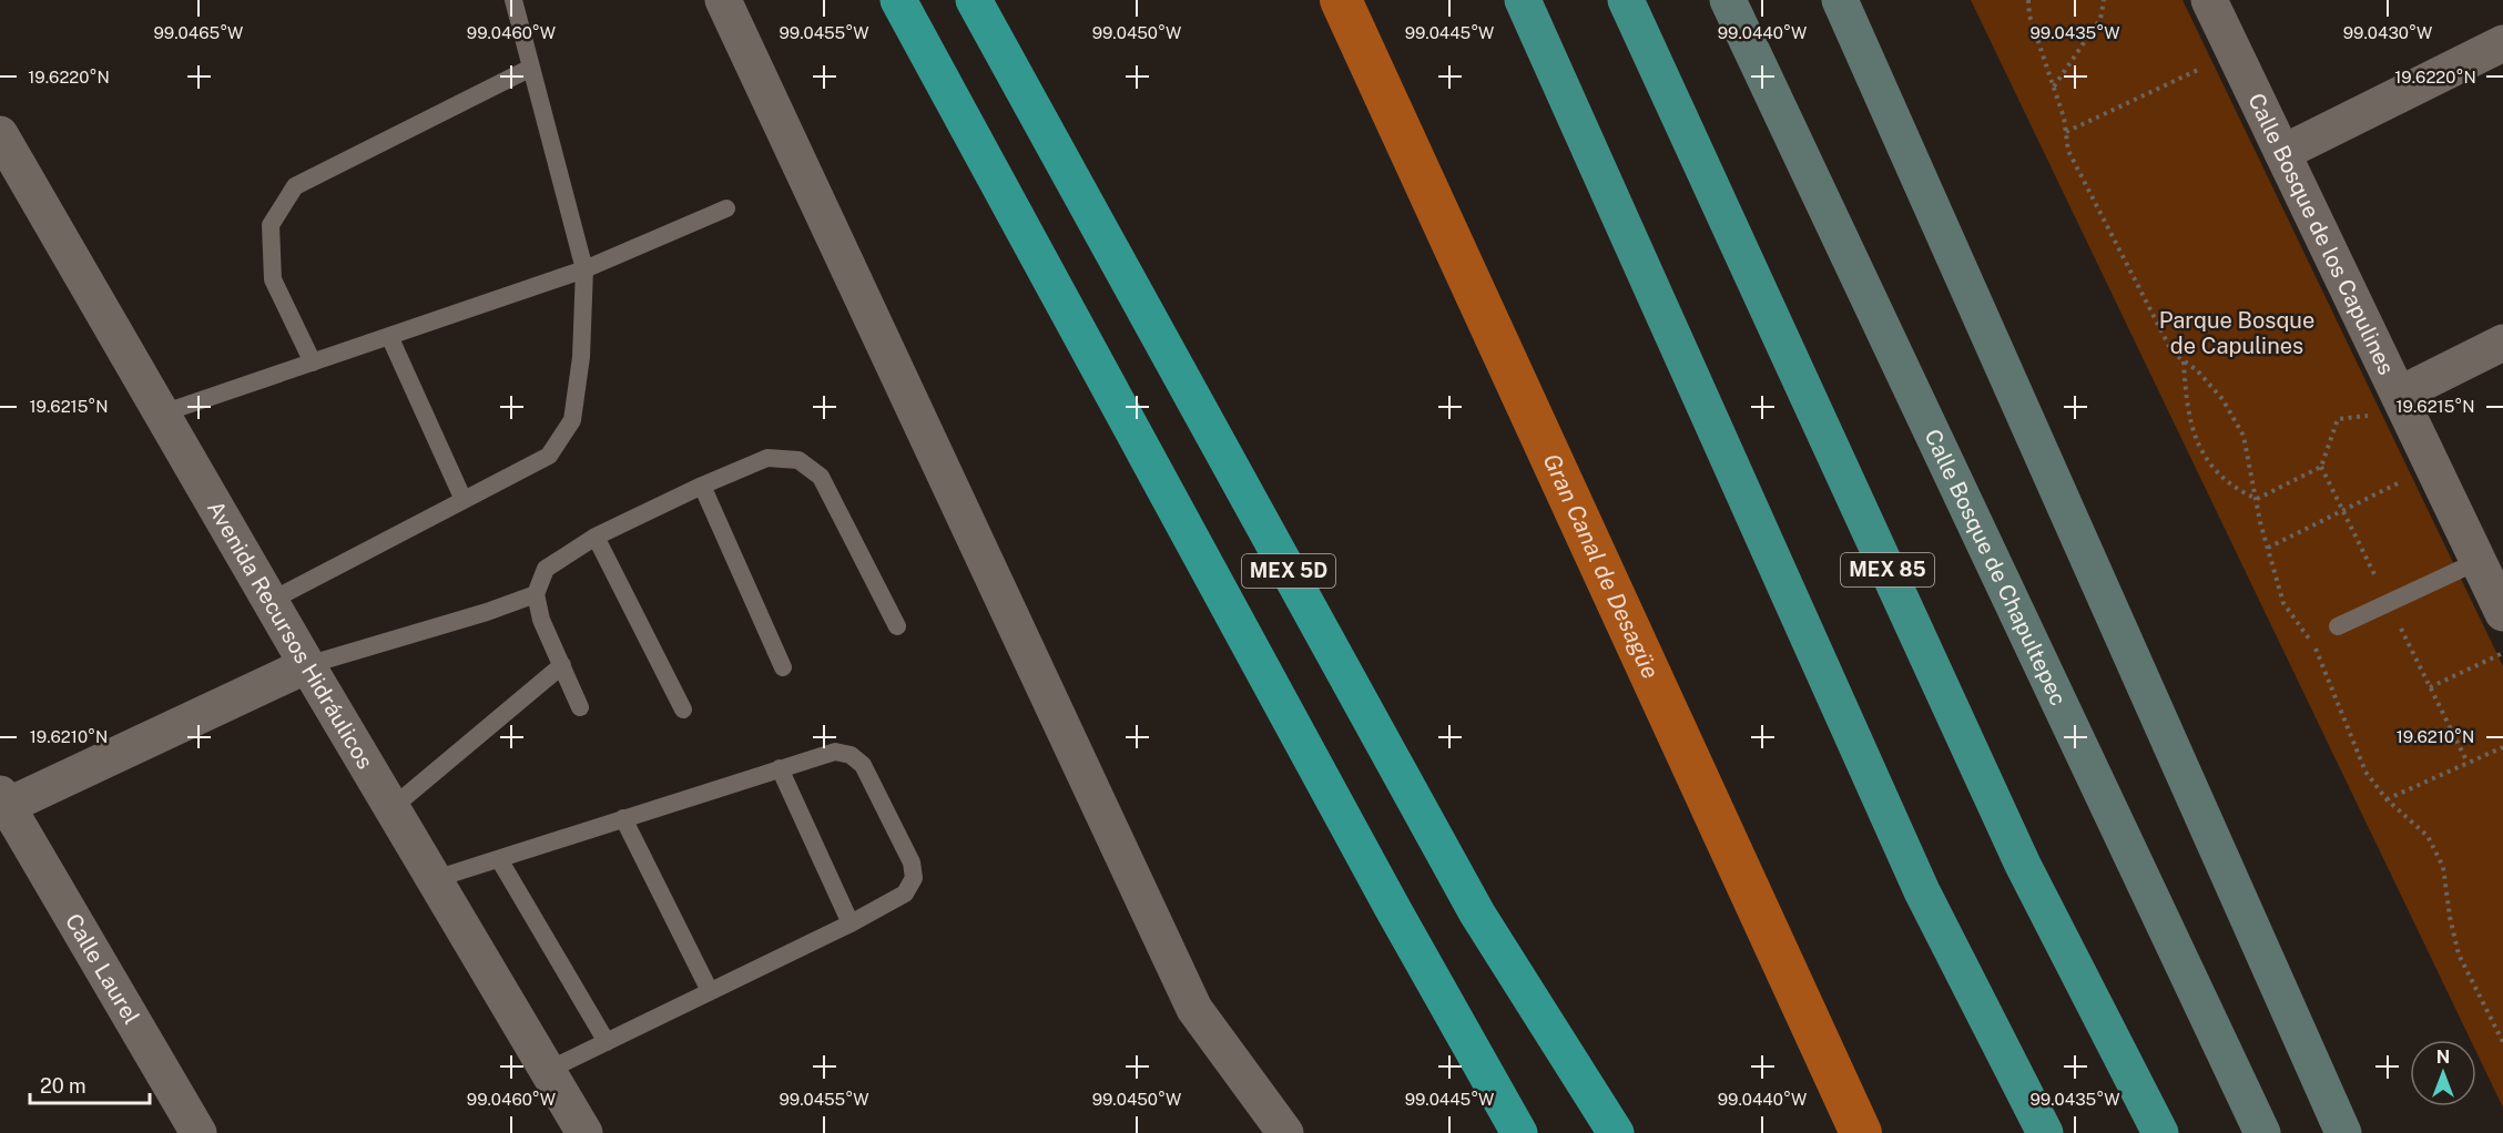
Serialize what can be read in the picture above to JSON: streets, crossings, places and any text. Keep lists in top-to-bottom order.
{
  "streets": {
    "highway": ["MEX 85", "MEX 5D"],
    "main road": ["Calle Bosque de Chapultepec"],
    "street": ["Calle Bosque de los Capulines", "Avenida Recursos Hidráulicos", "Calle Laurel"]
  },
  "water": ["Gran Canal de Desagüe"],
  "parks": ["Parque Bosque de Capulines"],
  "scale_bar": "20 m",
  "north": "top",
  "coordinates": [
    "99.0465°W",
    "99.0460°W",
    "99.0455°W",
    "99.0450°W",
    "99.0445°W",
    "99.0440°W",
    "99.0435°W",
    "99.0430°W",
    "19.6220°N",
    "19.6215°N",
    "19.6210°N"
  ]
}
